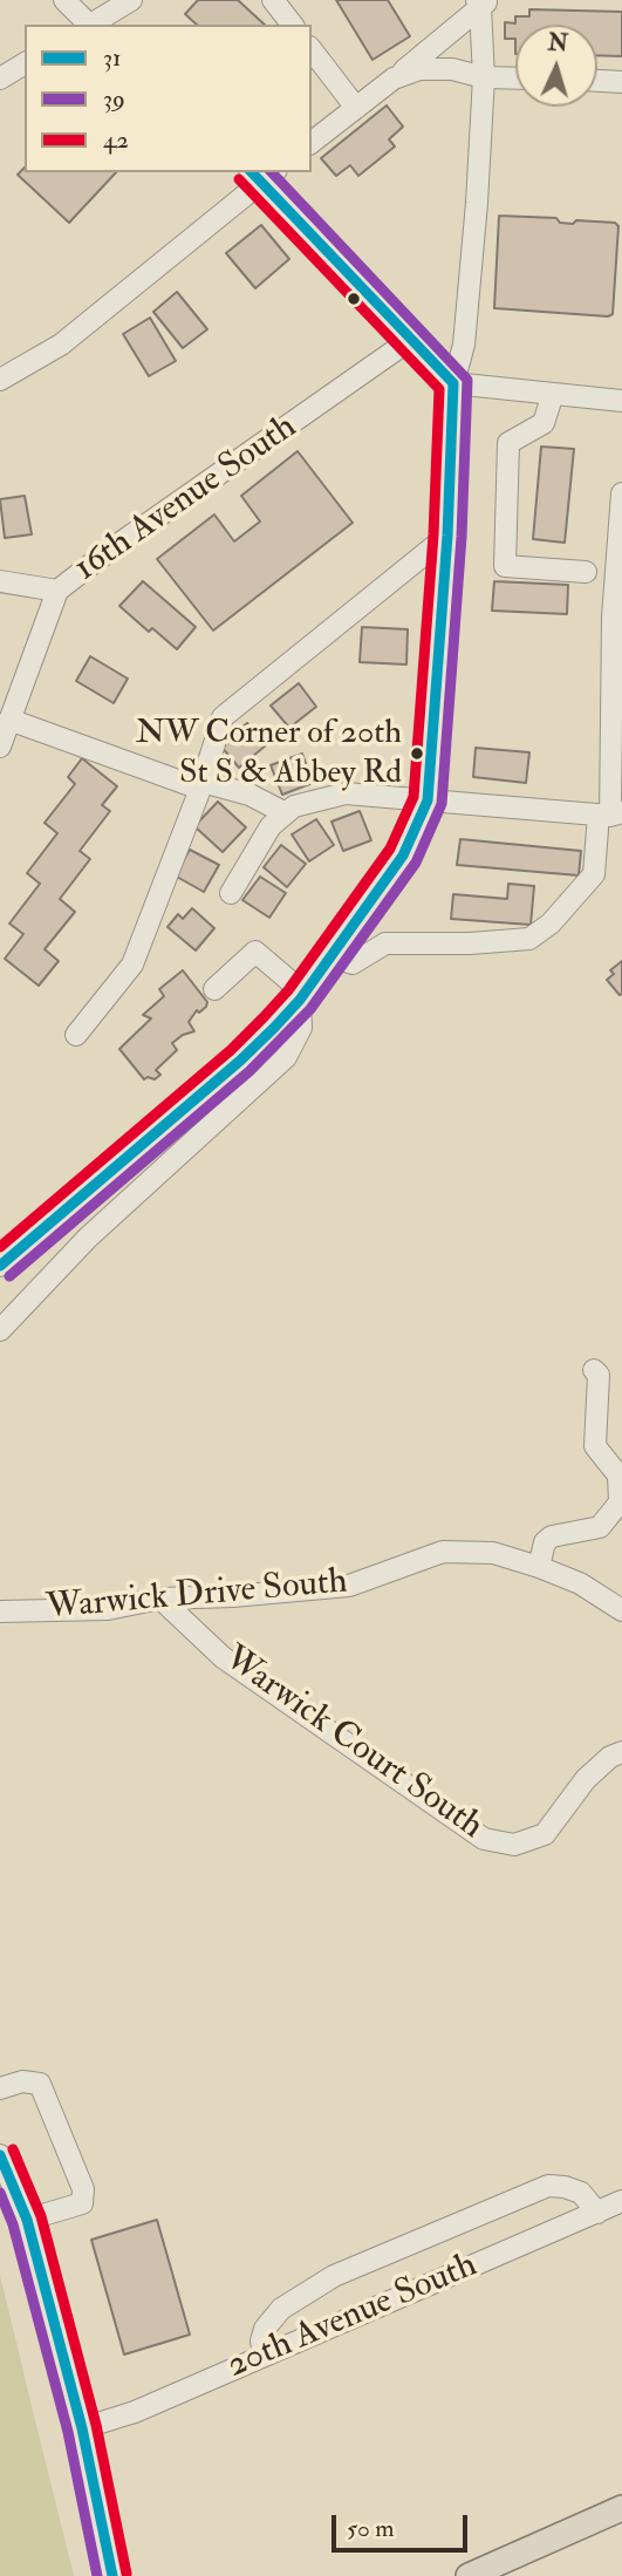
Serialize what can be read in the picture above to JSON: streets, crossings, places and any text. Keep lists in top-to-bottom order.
{
  "streets": {
    "street": [
      "16th Avenue South",
      "Warwick Drive South",
      "Warwick Court South",
      "20th Avenue South"
    ]
  },
  "crossings": [
    ["Warwick Drive South", "Warwick Court South"]
  ],
  "places": ["NW Corner of 20th St S & Abbey Rd"],
  "lines": ["transit line 31", "transit line 39", "transit line 42"],
  "legend": ["31", "39", "42"],
  "scale_bar": "50 m",
  "north": "top"
}
